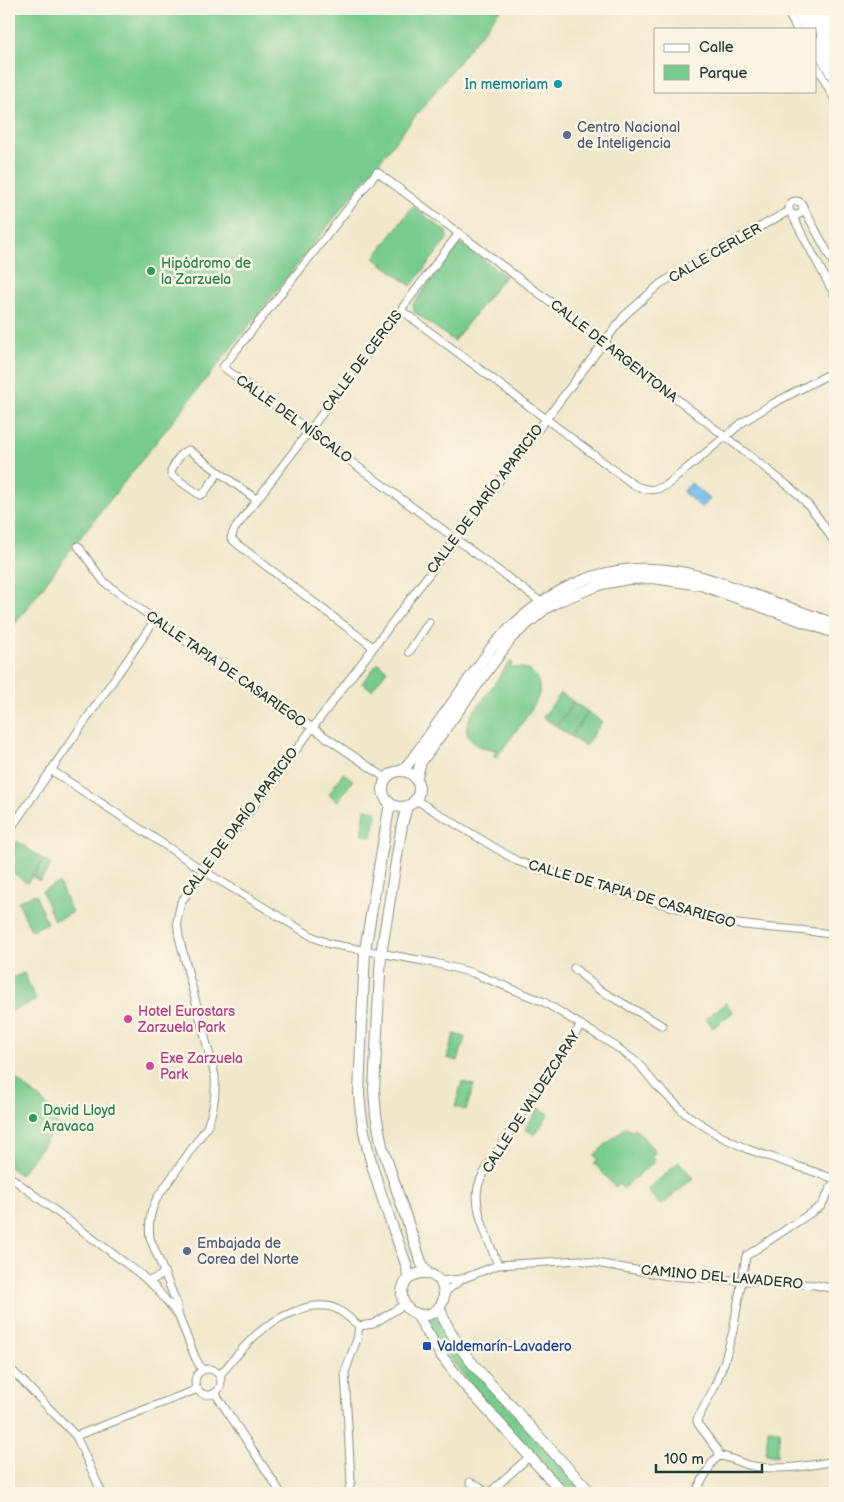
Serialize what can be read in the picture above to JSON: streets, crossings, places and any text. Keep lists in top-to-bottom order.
{
  "streets": {
    "street": [
      "CALLE CERLER",
      "CALLE DE ARGENTONA",
      "CALLE DE CERCIS",
      "CALLE DEL NÍSCALO",
      "CALLE DE DARÍO APARICIO",
      "CALLE TAPIA DE CASARIEGO",
      "CALLE DE TAPIA DE CASARIEGO",
      "CALLE DE VALDEZCARAY",
      "CAMINO DEL LAVADERO"
    ]
  },
  "crossings": [
    ["CALLE CERLER", "CALLE DE ARGENTONA"],
    ["CALLE CERLER", "CALLE DE DARÍO APARICIO"],
    ["CALLE DE ARGENTONA", "CALLE DE CERCIS"],
    ["CALLE DE ARGENTONA", "CALLE DEL NÍSCALO"],
    ["CALLE DE ARGENTONA", "CALLE DE DARÍO APARICIO"],
    ["CALLE DE CERCIS", "CALLE DEL NÍSCALO"],
    ["CALLE DE CERCIS", "CALLE DE DARÍO APARICIO"],
    ["CALLE DEL NÍSCALO", "CALLE DE DARÍO APARICIO"],
    ["CALLE DE DARÍO APARICIO", "CALLE TAPIA DE CASARIEGO"],
    ["CALLE TAPIA DE CASARIEGO", "CALLE DE TAPIA DE CASARIEGO"],
    ["CALLE DE VALDEZCARAY", "CAMINO DEL LAVADERO"]
  ],
  "places": {
    "other": [
      "In memoriam",
      "Centro Nacional de Inteligencia",
      "Hipódromo de la Zarzuela",
      "Hotel Eurostars Zarzuela Park",
      "Exe Zarzuela Park",
      "David Lloyd Aravaca",
      "Embajada de Corea del Norte"
    ],
    "transit": ["Valdemarín-Lavadero"]
  },
  "legend": ["Calle", "Parque"],
  "scale_bar": "100 m"
}
